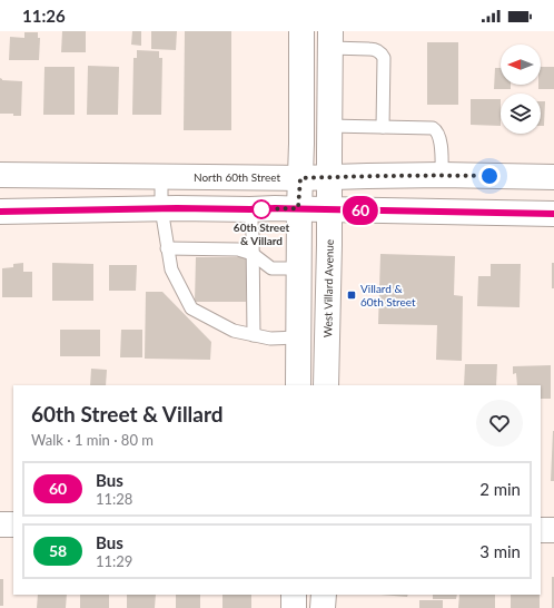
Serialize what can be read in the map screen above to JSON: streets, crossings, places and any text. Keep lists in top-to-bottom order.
{
  "streets": {
    "main road": ["North 60th Street", "West Villard Avenue"]
  },
  "crossings": [
    ["North 60th Street", "West Villard Avenue"]
  ],
  "places": {
    "other": ["60th Street & Villard"],
    "transit": ["Villard & 60th Street"]
  },
  "lines": ["bus line 60"],
  "north": "left",
  "page": {
    "status": "11:26",
    "on_map": "60",
    "heading": ["60th Street & Villard", "Walk · 1 min · 80 m"],
    "list": [
      {
        "mark": "60",
        "name": "Bus",
        "note": "11:28",
        "value": "2 min"
      },
      {
        "mark": "58",
        "name": "Bus",
        "note": "11:29",
        "value": "3 min"
      }
    ]
  }
}
